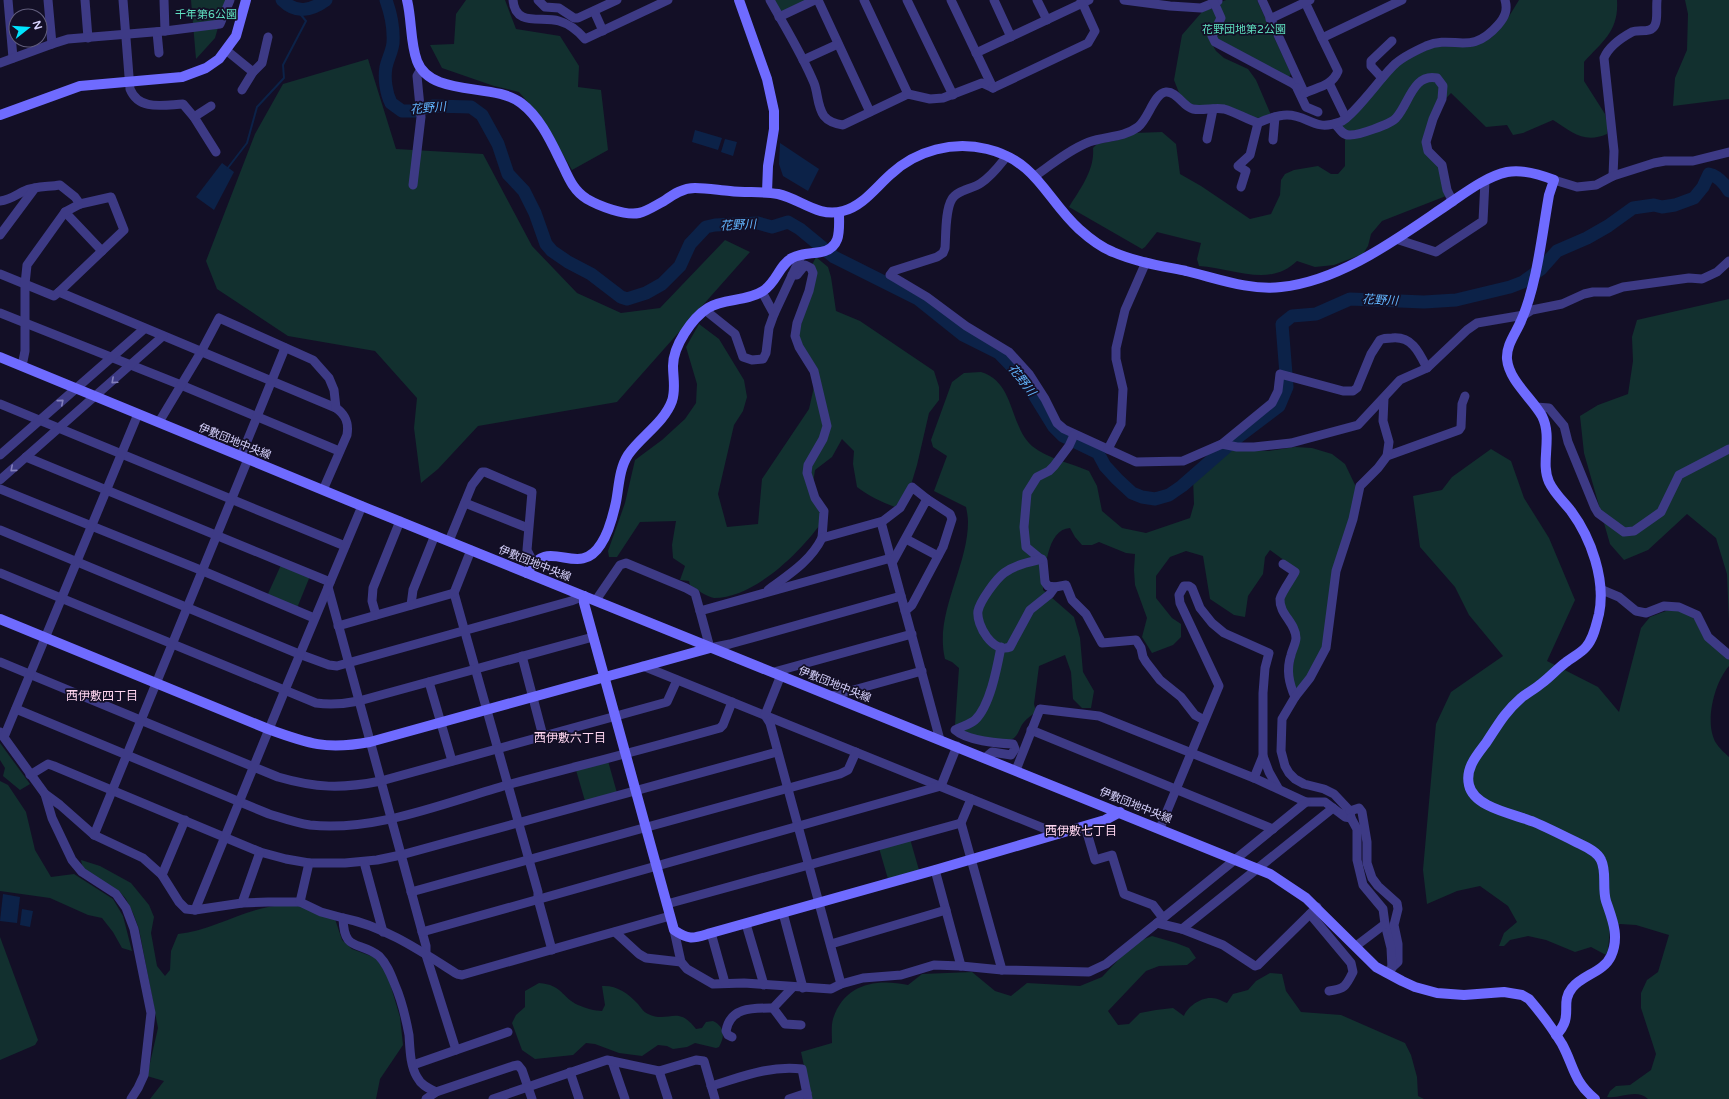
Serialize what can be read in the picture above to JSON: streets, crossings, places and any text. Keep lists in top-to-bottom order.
{
  "streets": {
    "street": ["伊敷団地中央線"]
  },
  "districts": ["西伊敷四丁目", "西伊敷六丁目", "西伊敷七丁目"],
  "water": ["花野川"],
  "parks": ["千年第6公園", "花野団地第2公園"],
  "north": "right"
}
